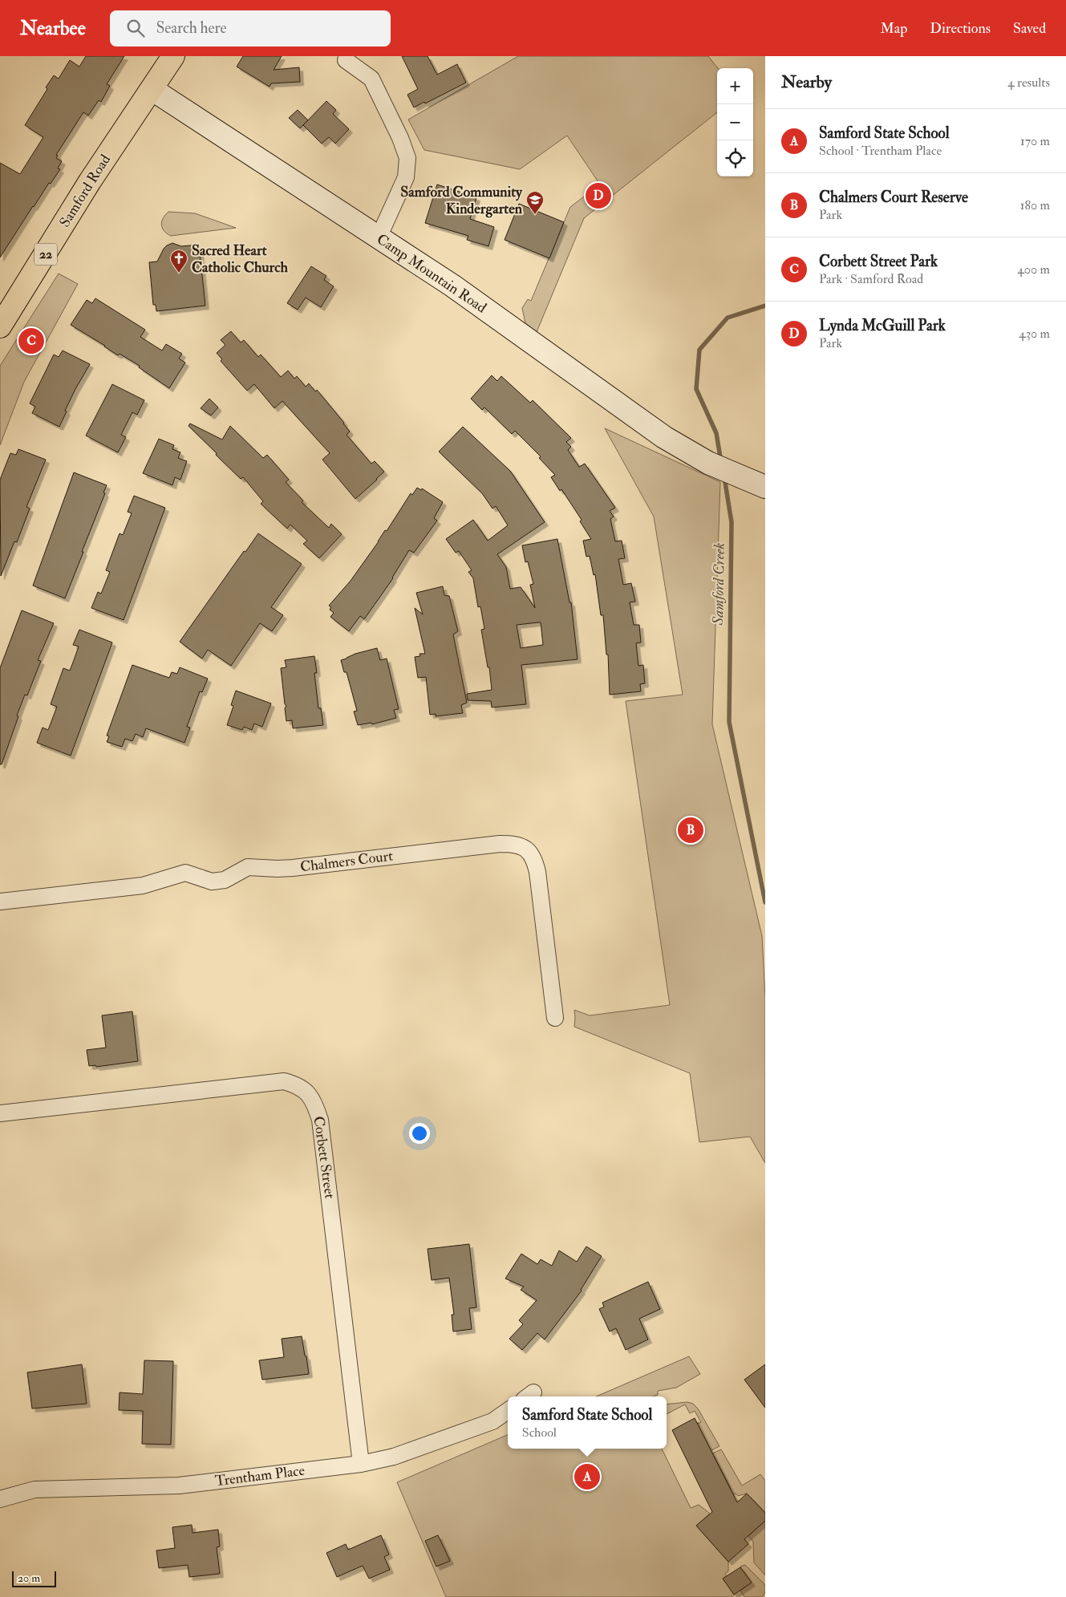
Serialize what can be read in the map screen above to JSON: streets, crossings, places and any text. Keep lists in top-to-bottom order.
{
  "streets": {
    "main road": ["Samford Road", "22"],
    "street": [
      "Camp Mountain Road",
      "Chalmers Court",
      "Corbett Street",
      "Trentham Place"
    ]
  },
  "crossings": [
    ["Samford Road", "Camp Mountain Road"],
    ["Corbett Street", "Trentham Place"]
  ],
  "water": ["Samford Creek"],
  "places": {
    "school or university": ["Samford Community Kindergarten"],
    "church": ["Sacred Heart Catholic Church"]
  },
  "scale_bar": "20 m",
  "page": {
    "header": "Nearbee",
    "search": "Search here",
    "nav": ["Map", "Directions", "Saved"],
    "heading": ["Nearby", "4 results"],
    "map_buttons": ["+", "−"],
    "list": [
      {
        "mark": "A",
        "name": "Samford State School",
        "note": "School · Trentham Place",
        "value": "170 m"
      },
      {
        "mark": "B",
        "name": "Chalmers Court Reserve",
        "note": "Park",
        "value": "180 m"
      },
      {
        "mark": "C",
        "name": "Corbett Street Park",
        "note": "Park · Samford Road",
        "value": "400 m"
      },
      {
        "mark": "D",
        "name": "Lynda McGuill Park",
        "note": "Park",
        "value": "430 m"
      }
    ],
    "pins": [
      "D",
      "C",
      "B",
      "A"
    ],
    "popup": ["Samford State School", "School"],
    "scale": "20 m"
  }
}
